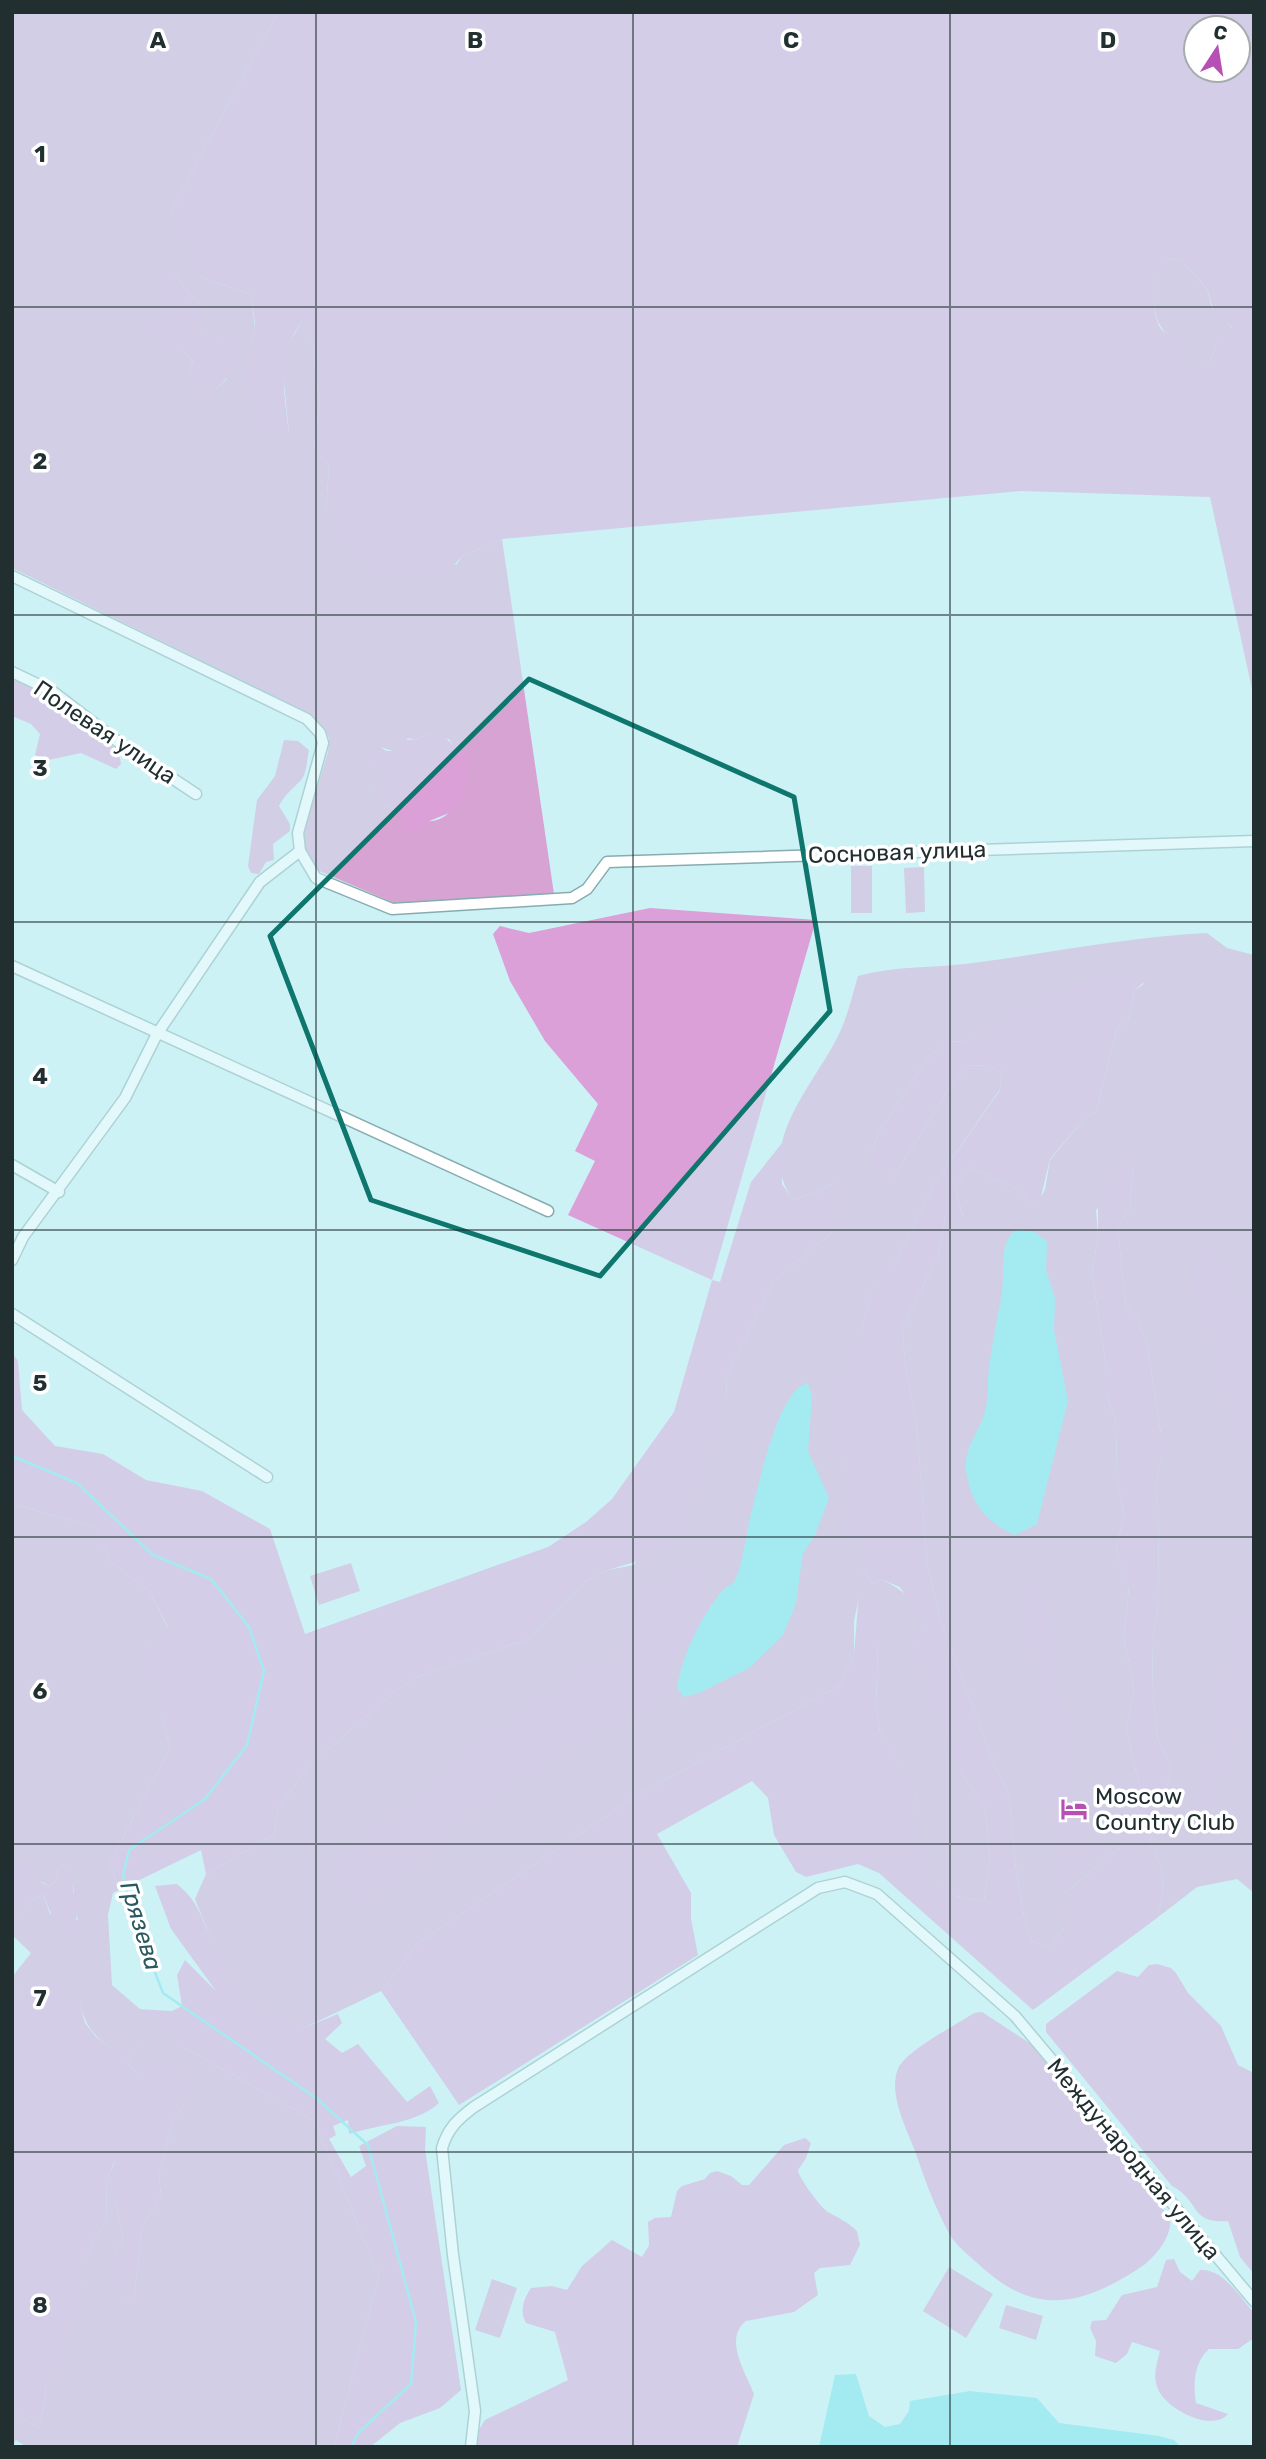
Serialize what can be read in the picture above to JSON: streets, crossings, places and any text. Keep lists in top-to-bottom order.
{
  "streets": {
    "street": ["Полевая улица", "Сосновая улица", "Международная улица"]
  },
  "water": ["Грязева"],
  "places": {
    "hotel": ["Moscow Country Club"]
  },
  "north": "top",
  "grid": {
    "columns": [
      "A",
      "B",
      "C",
      "D"
    ],
    "rows": [
      "1",
      "2",
      "3",
      "4",
      "5",
      "6",
      "7",
      "8"
    ]
  }
}
